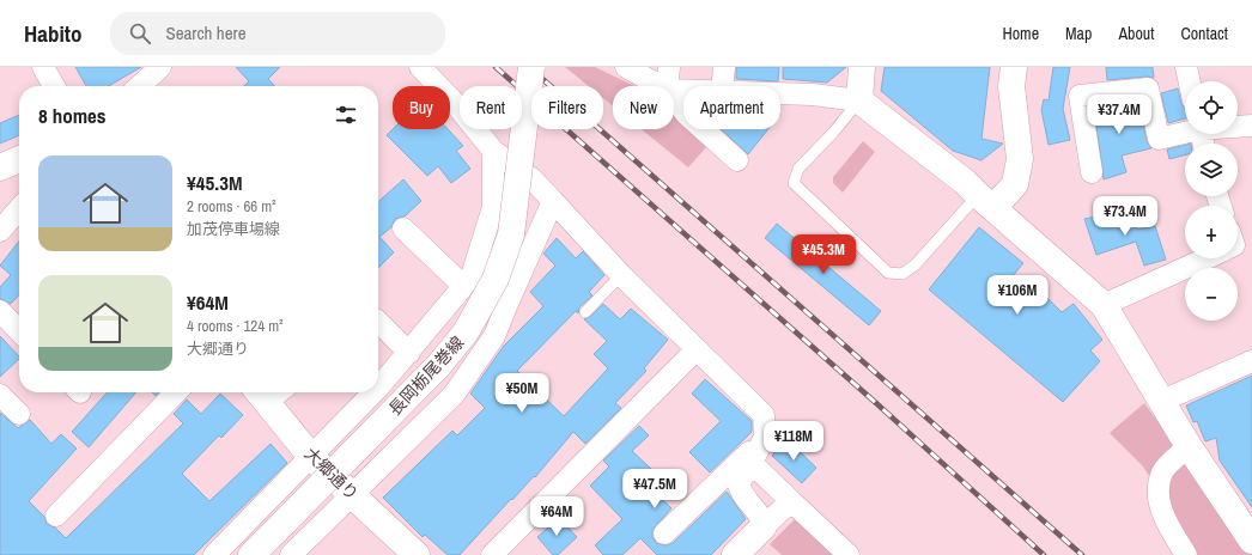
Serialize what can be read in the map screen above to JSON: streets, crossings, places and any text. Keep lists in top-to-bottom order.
{
  "streets": {
    "street": ["長岡栃尾巻線", "大郷通り"]
  },
  "page": {
    "header": "Habito",
    "search": "Search here",
    "nav": [
      "Home",
      "Map",
      "About",
      "Contact"
    ],
    "map_buttons": ["+", "−"],
    "chip": [
      "Buy",
      "Rent",
      "Filters",
      "New",
      "Apartment"
    ],
    "heading": "8 homes",
    "price": [
      "¥37.4M",
      "¥73.4M",
      "¥45.3M",
      "¥106M",
      "¥50M",
      "¥118M",
      "¥47.5M",
      "¥64M"
    ],
    "list": [
      {
        "name": "¥45.3M",
        "note": "2 rooms · 66 m² · 加茂停車場線"
      },
      {
        "name": "¥64M",
        "note": "4 rooms · 124 m² · 大郷通り"
      }
    ]
  }
}
